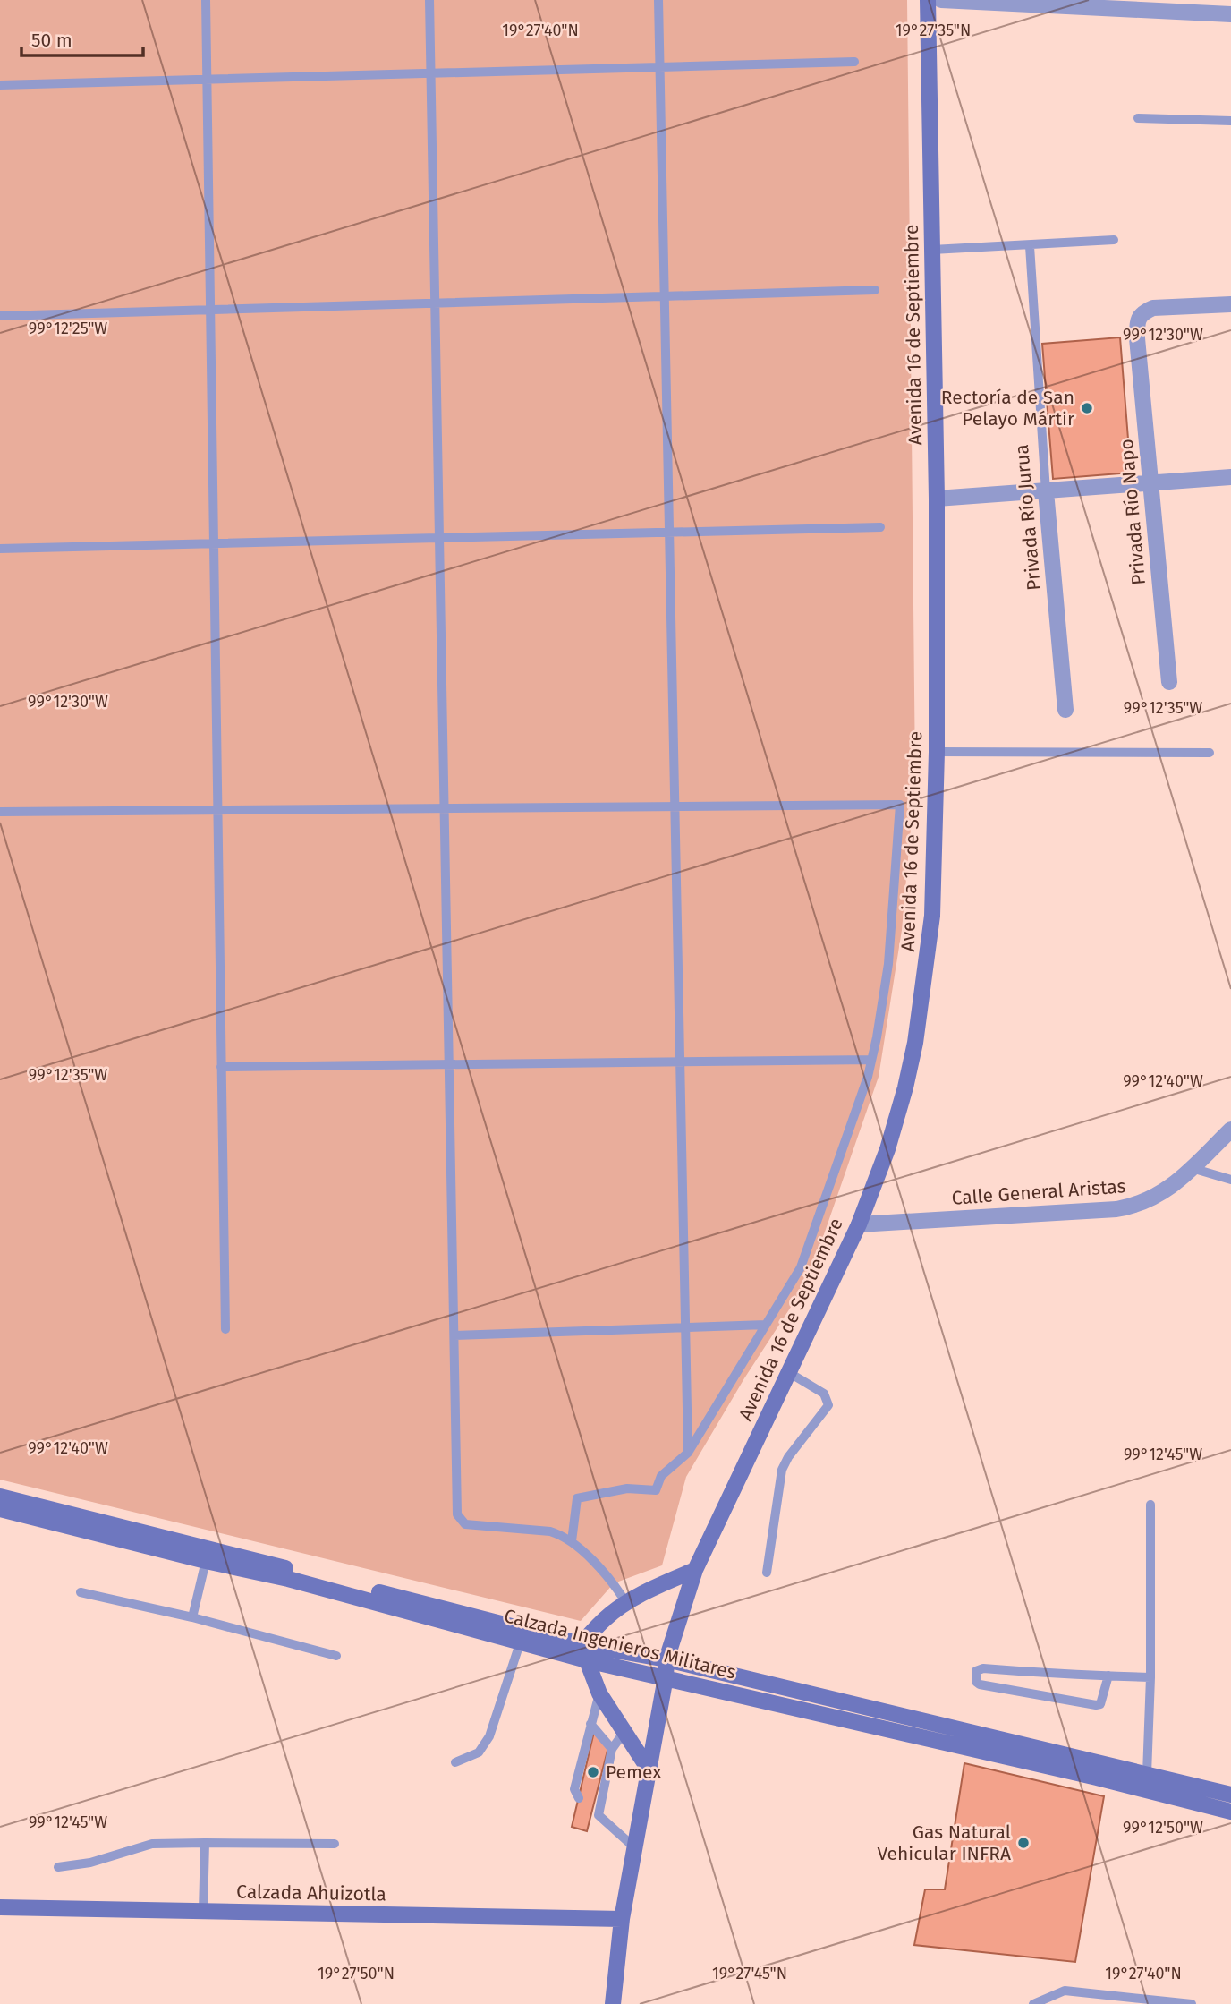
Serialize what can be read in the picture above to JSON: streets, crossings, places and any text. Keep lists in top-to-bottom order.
{
  "streets": {
    "main road": ["Avenida 16 de Septiembre", "Calzada Ingenieros Militares", "Calzada Ahuizotla"],
    "street": ["Privada Río Napo", "Privada Río Jurua", "Calle General Aristas"]
  },
  "crossings": [
    ["Avenida 16 de Septiembre", "Calle General Aristas"],
    ["Avenida 16 de Septiembre", "Calzada Ingenieros Militares"],
    ["Avenida 16 de Septiembre", "Calzada Ahuizotla"]
  ],
  "places": ["Rectoría de San Pelayo Mártir", "Pemex", "Gas Natural Vehicular INFRA"],
  "scale_bar": "50 m",
  "coordinates": [
    "19°27'40\"N",
    "19°27'35\"N",
    "99°12'25\"W",
    "99°12'30\"W",
    "99°12'35\"W",
    "99°12'40\"W",
    "99°12'45\"W",
    "99°12'50\"W",
    "19°27'50\"N",
    "19°27'45\"N"
  ]
}
